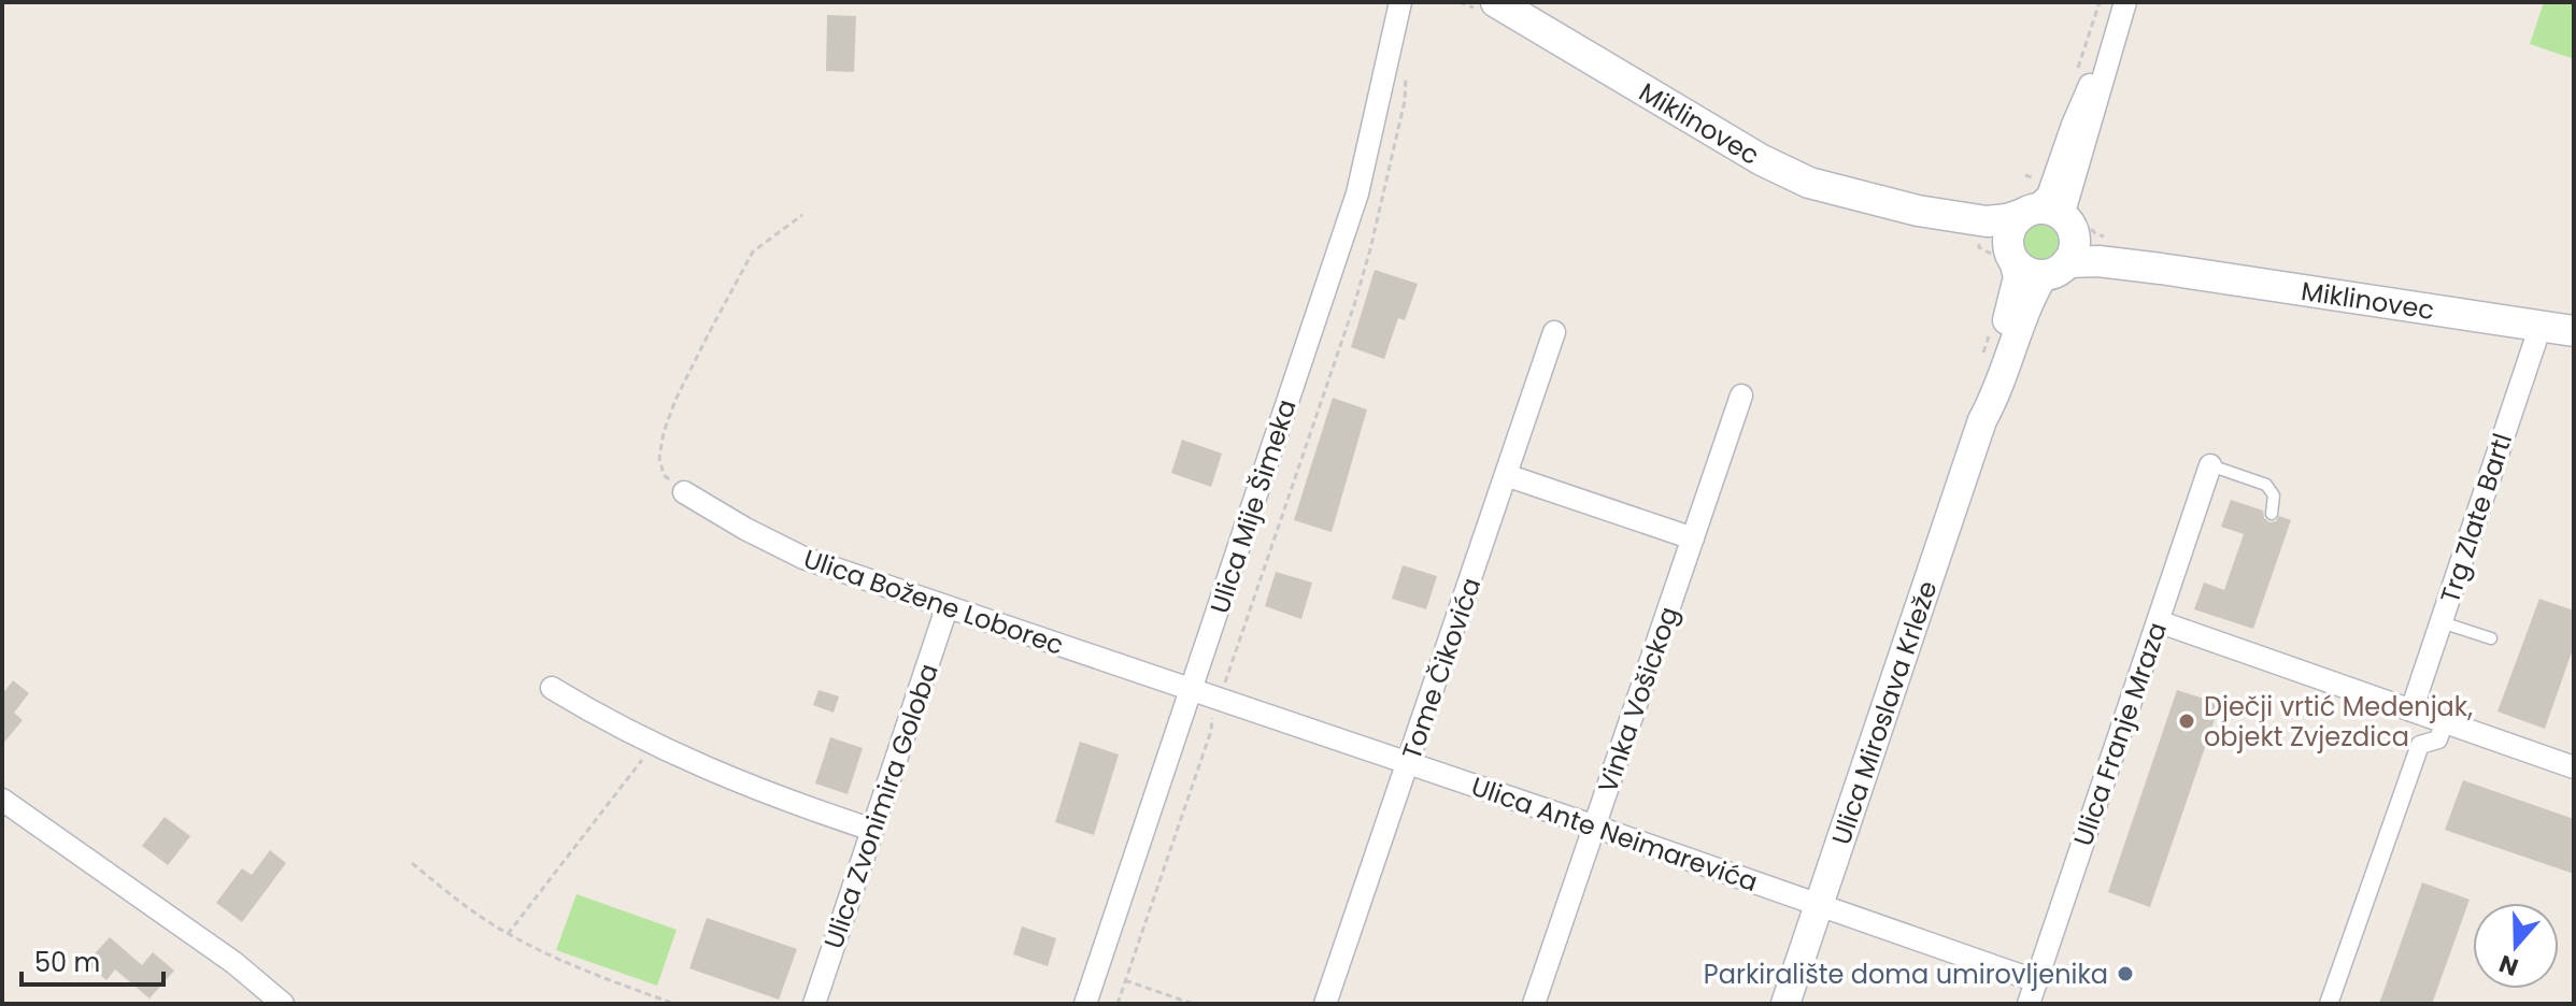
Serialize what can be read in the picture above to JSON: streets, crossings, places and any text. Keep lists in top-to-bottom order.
{
  "streets": {
    "main road": ["Miklinovec"],
    "street": [
      "Ulica Mije Šimeka",
      "Trg Zlate Bartl",
      "Ulica Božene Loborec",
      "Tome Čikovića",
      "Vinka Vošickog",
      "Ulica Miroslava Krleže",
      "Ulica Franje Mraza",
      "Ulica Zvonimira Goloba",
      "Ulica Ante Neimarevića"
    ]
  },
  "crossings": [
    ["Miklinovec", "Trg Zlate Bartl"],
    ["Miklinovec", "Ulica Miroslava Krleže"],
    ["Ulica Mije Šimeka", "Ulica Božene Loborec"],
    ["Ulica Mije Šimeka", "Ulica Ante Neimarevića"],
    ["Ulica Božene Loborec", "Ulica Zvonimira Goloba"],
    ["Ulica Božene Loborec", "Ulica Ante Neimarevića"],
    ["Tome Čikovića", "Ulica Ante Neimarevića"],
    ["Vinka Vošickog", "Ulica Ante Neimarevića"],
    ["Ulica Miroslava Krleže", "Ulica Ante Neimarevića"],
    ["Ulica Franje Mraza", "Ulica Ante Neimarevića"]
  ],
  "places": ["Dječji vrtić Medenjak, objekt Zvjezdica", "Parkiralište doma umirovljenika"],
  "scale_bar": "50 m",
  "north": "bottom"
}
